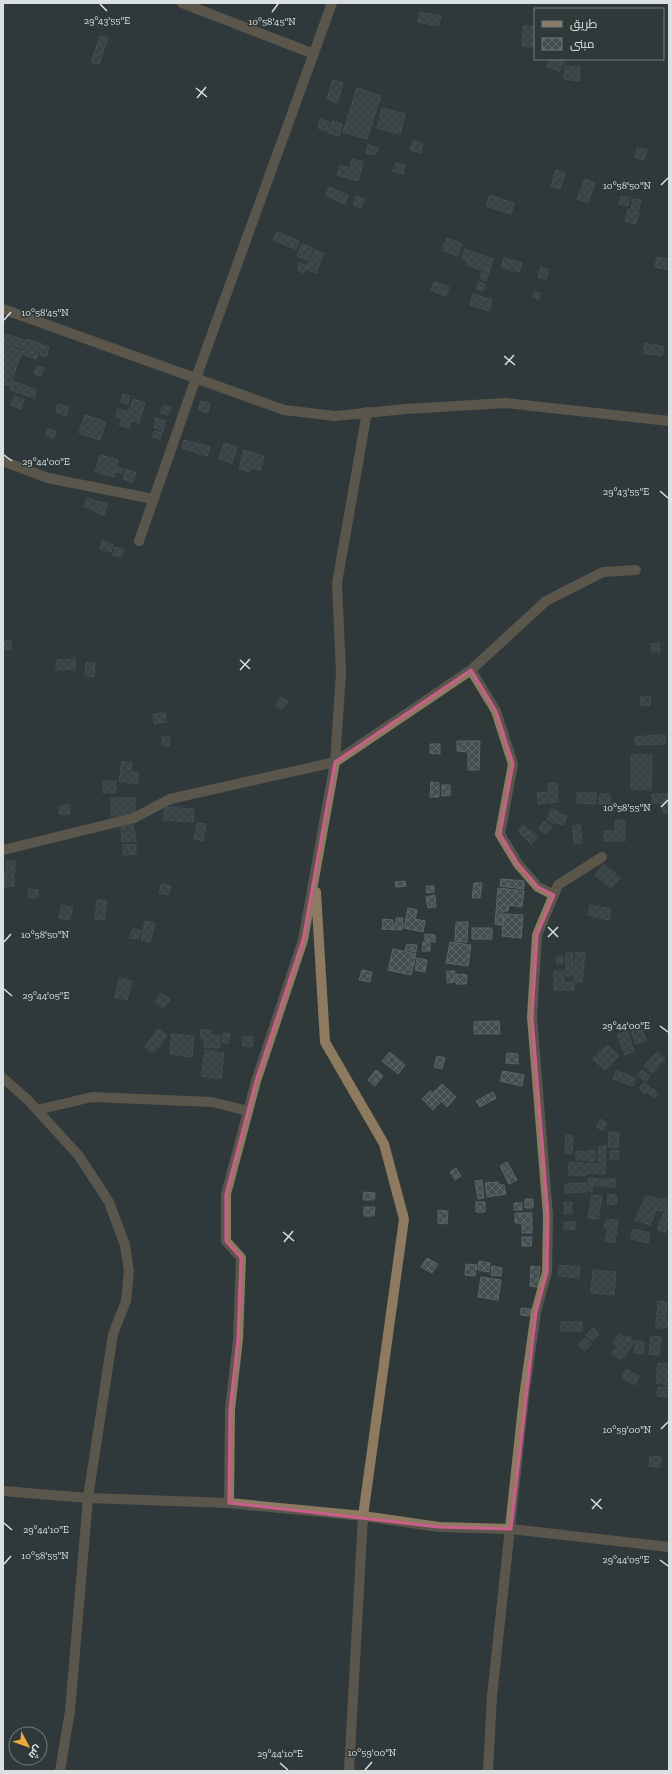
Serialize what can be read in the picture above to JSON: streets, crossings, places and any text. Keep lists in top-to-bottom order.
{
  "legend": ["طريق", "مبنى"],
  "north": "bottom right",
  "coordinates": [
    "29°43'55\"E",
    "10°58'45\"N",
    "10°58'50\"N",
    "29°44'00\"E",
    "10°58'55\"N",
    "29°44'05\"E",
    "10°59'00\"N",
    "29°44'10\"E"
  ]
}
